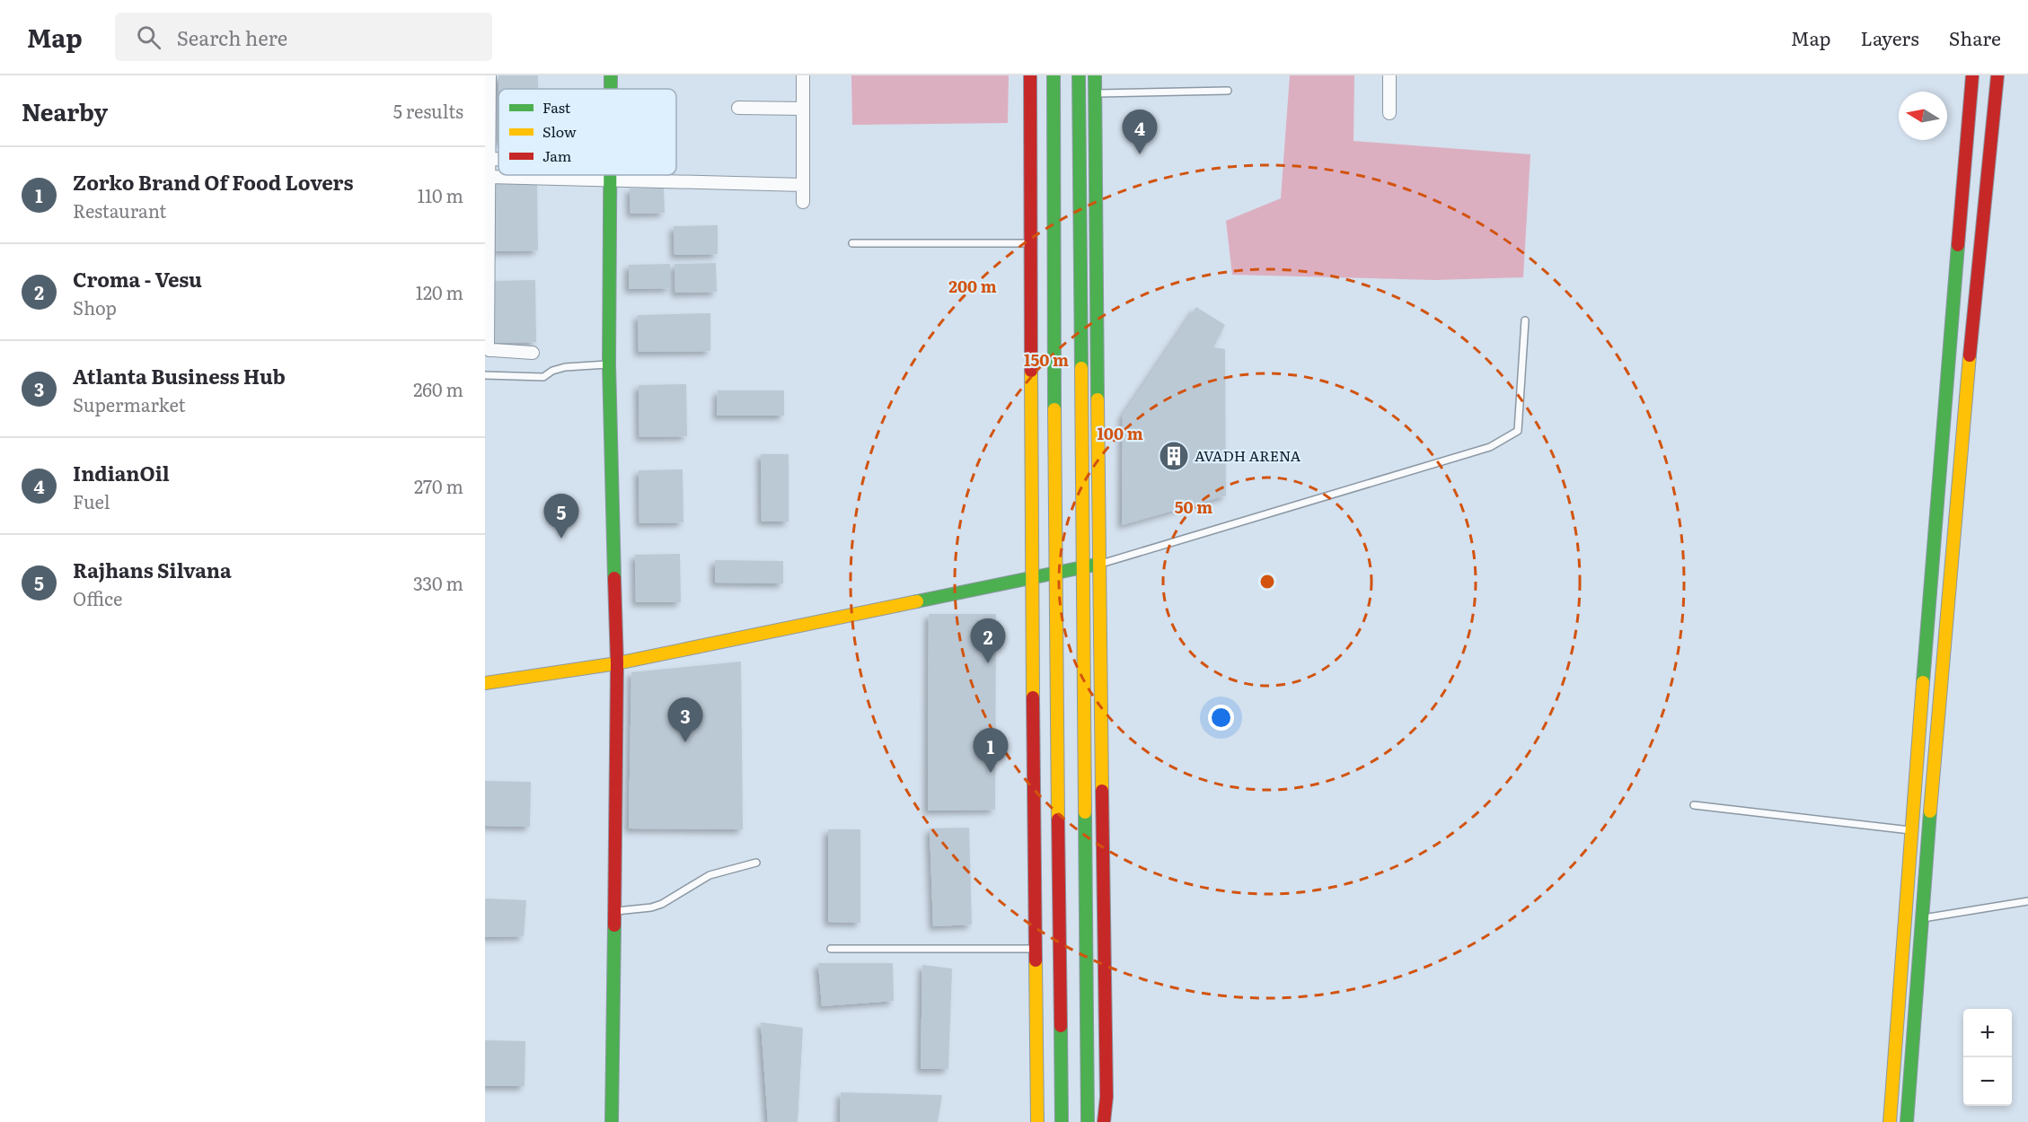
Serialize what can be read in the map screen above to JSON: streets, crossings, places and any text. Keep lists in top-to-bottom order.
{
  "places": {
    "building": ["AVADH ARENA"]
  },
  "legend": ["Fast", "Slow", "Jam"],
  "north": "left",
  "page": {
    "header": "Map",
    "search": "Search here",
    "nav": ["Map", "Layers", "Share"],
    "heading": ["Nearby", "5 results"],
    "pins": [
      "4",
      "5",
      "2",
      "3",
      "1"
    ],
    "list": [
      {
        "mark": "1",
        "name": "Zorko Brand Of Food Lovers",
        "note": "Restaurant",
        "value": "110 m"
      },
      {
        "mark": "2",
        "name": "Croma - Vesu",
        "note": "Shop",
        "value": "120 m"
      },
      {
        "mark": "3",
        "name": "Atlanta Business Hub",
        "note": "Supermarket",
        "value": "260 m"
      },
      {
        "mark": "4",
        "name": "IndianOil",
        "note": "Fuel",
        "value": "270 m"
      },
      {
        "mark": "5",
        "name": "Rajhans Silvana",
        "note": "Office",
        "value": "330 m"
      }
    ],
    "map_buttons": ["+", "−"]
  },
  "rings": [
    "200 m",
    "150 m",
    "100 m",
    "50 m"
  ]
}
